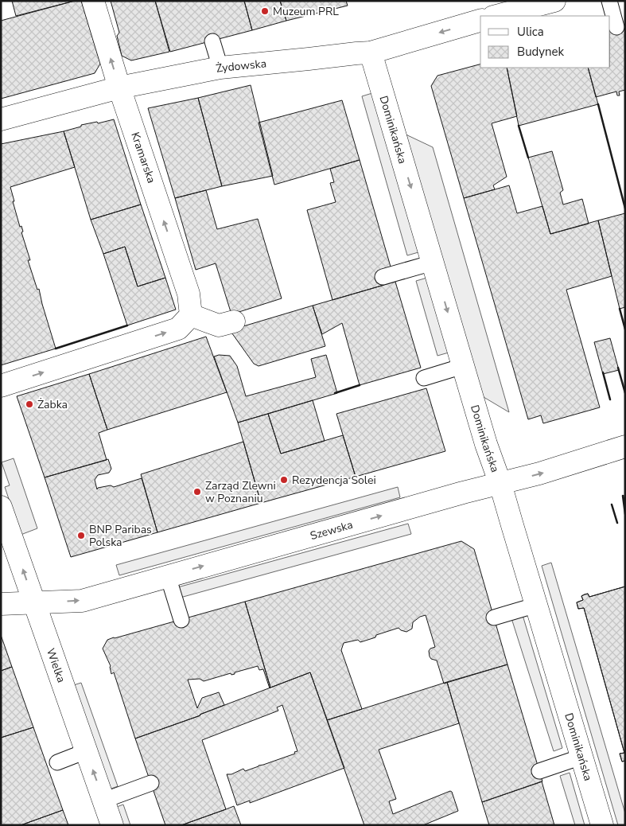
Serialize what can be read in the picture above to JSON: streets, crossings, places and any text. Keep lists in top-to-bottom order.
{
  "streets": {
    "street": [
      "Żydowska",
      "Dominikańska",
      "Kramarska",
      "Szewska",
      "Wielka"
    ]
  },
  "crossings": [
    ["Żydowska", "Dominikańska"],
    ["Żydowska", "Kramarska"],
    ["Dominikańska", "Szewska"],
    ["Szewska", "Wielka"]
  ],
  "one_way": [
    "Dominikańska",
    "Kramarska",
    "Szewska",
    "Wielka"
  ],
  "places": [
    "Muzeum PRL",
    "Żabka",
    "Rezydencja Solei",
    "Zarząd Zlewni w Poznaniu",
    "BNP Paribas Polska"
  ],
  "legend": ["Ulica", "Budynek"]
}
